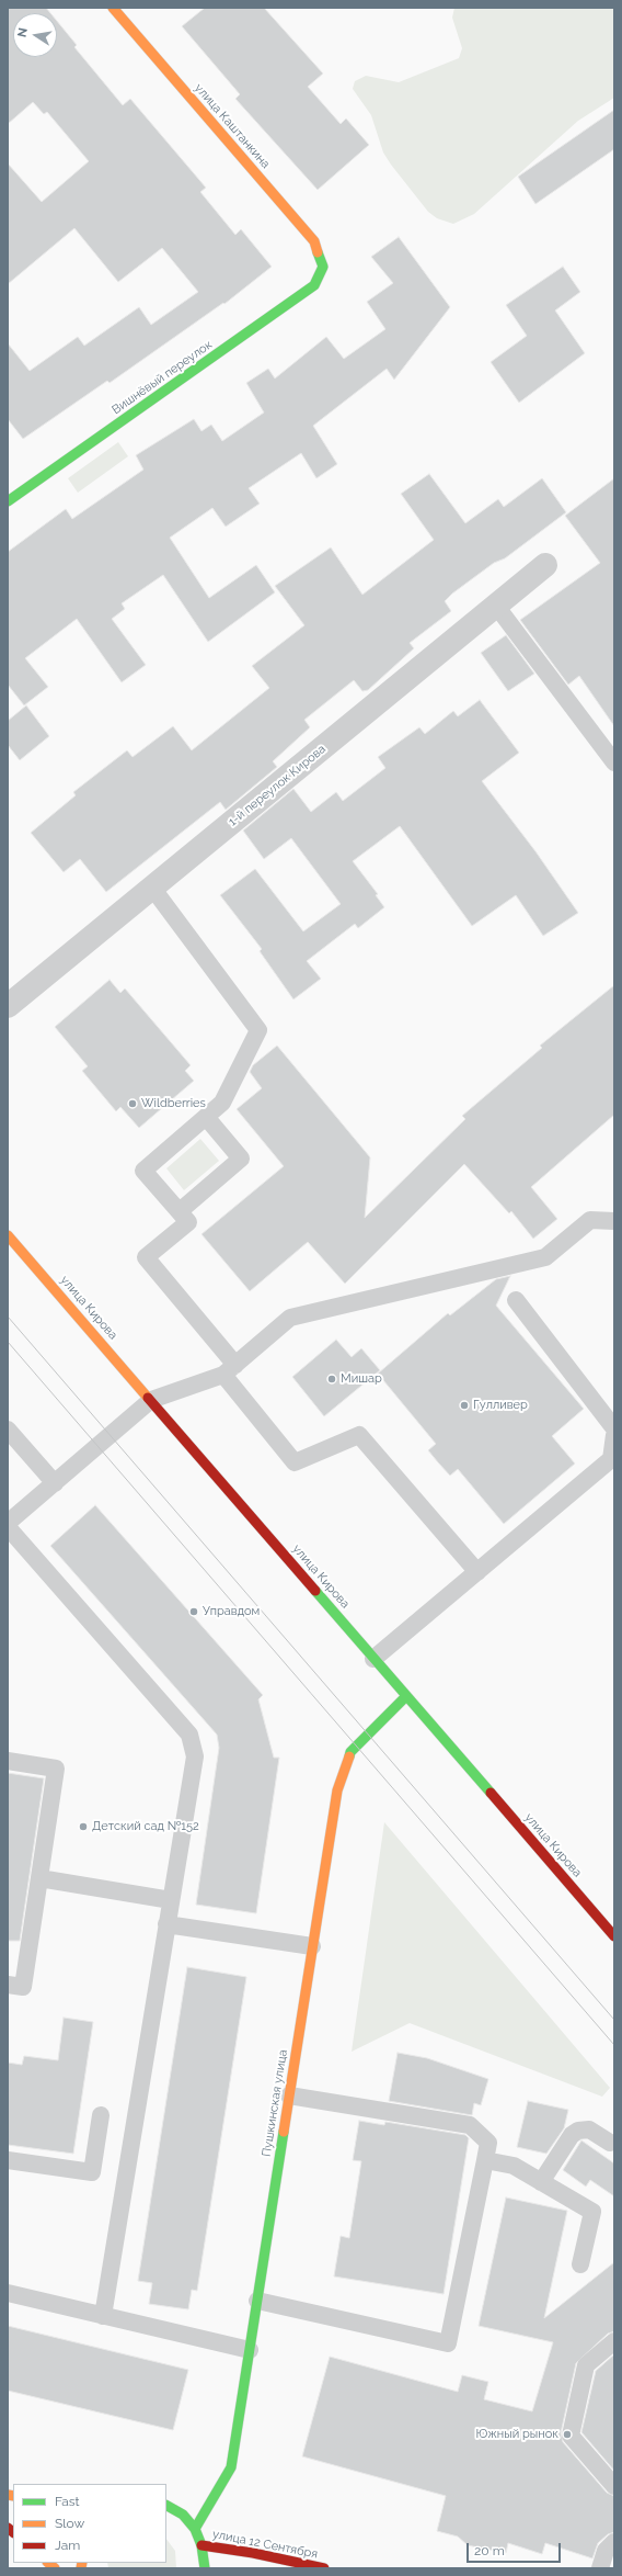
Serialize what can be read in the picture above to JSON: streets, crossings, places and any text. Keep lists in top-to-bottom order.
{
  "streets": {
    "street": [
      "улица Каштанкина",
      "Вишнёвый переулок",
      "1-й переулок Кирова",
      "улица Кирова",
      "Пушкинская улица",
      "улица 12 Сентября"
    ]
  },
  "crossings": [
    ["улица Каштанкина", "Вишнёвый переулок"],
    ["улица Кирова", "Пушкинская улица"]
  ],
  "places": [
    "Wildberries",
    "Мишар",
    "Гулливер",
    "Управдом",
    "Детский сад №152",
    "Южный рынок"
  ],
  "legend": ["Fast", "Slow", "Jam"],
  "scale_bar": "20 m",
  "north": "left"
}
